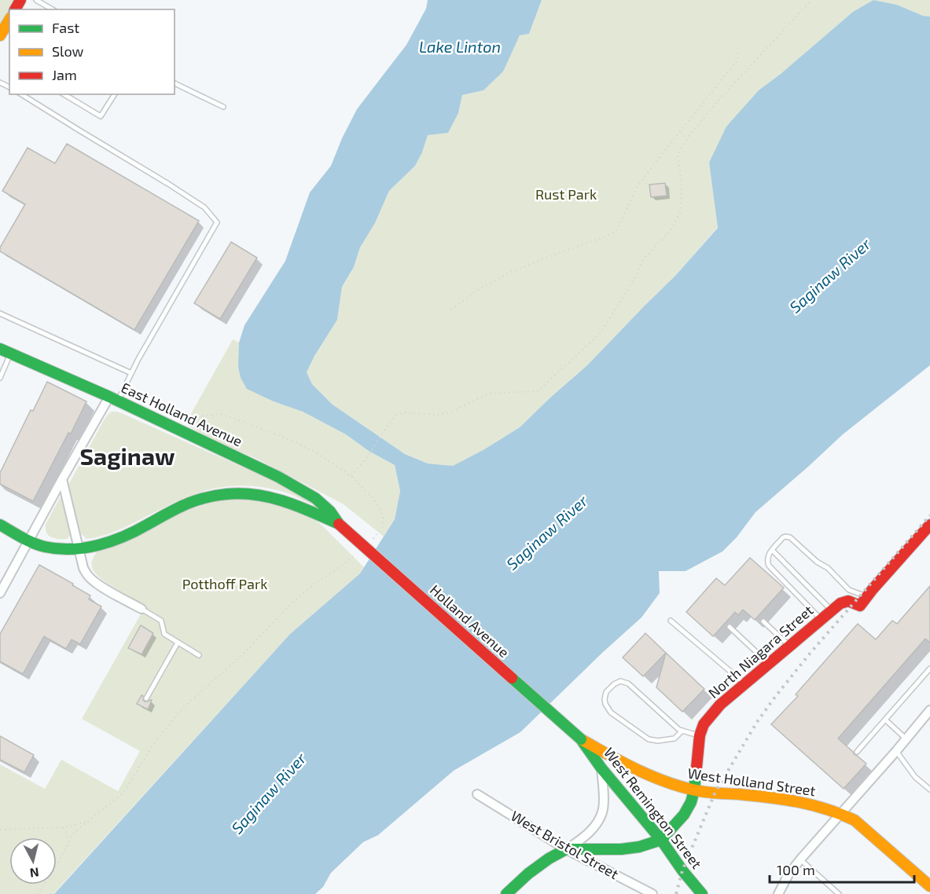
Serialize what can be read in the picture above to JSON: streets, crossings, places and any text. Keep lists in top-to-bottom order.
{
  "streets": {
    "main road": [
      "East Holland Avenue",
      "Holland Avenue",
      "North Niagara Street",
      "West Holland Street",
      "West Remington Street"
    ],
    "street": ["West Bristol Street"]
  },
  "crossings": [
    ["East Holland Avenue", "Holland Avenue"],
    ["Holland Avenue", "West Holland Street"],
    ["Holland Avenue", "West Remington Street"],
    ["North Niagara Street", "West Holland Street"],
    ["North Niagara Street", "West Remington Street"],
    ["West Holland Street", "West Remington Street"]
  ],
  "districts": ["Saginaw"],
  "water": ["Lake Linton", "Saginaw River"],
  "parks": ["Rust Park", "Potthoff Park"],
  "legend": ["Fast", "Slow", "Jam"],
  "scale_bar": "100 m",
  "north": "bottom"
}
